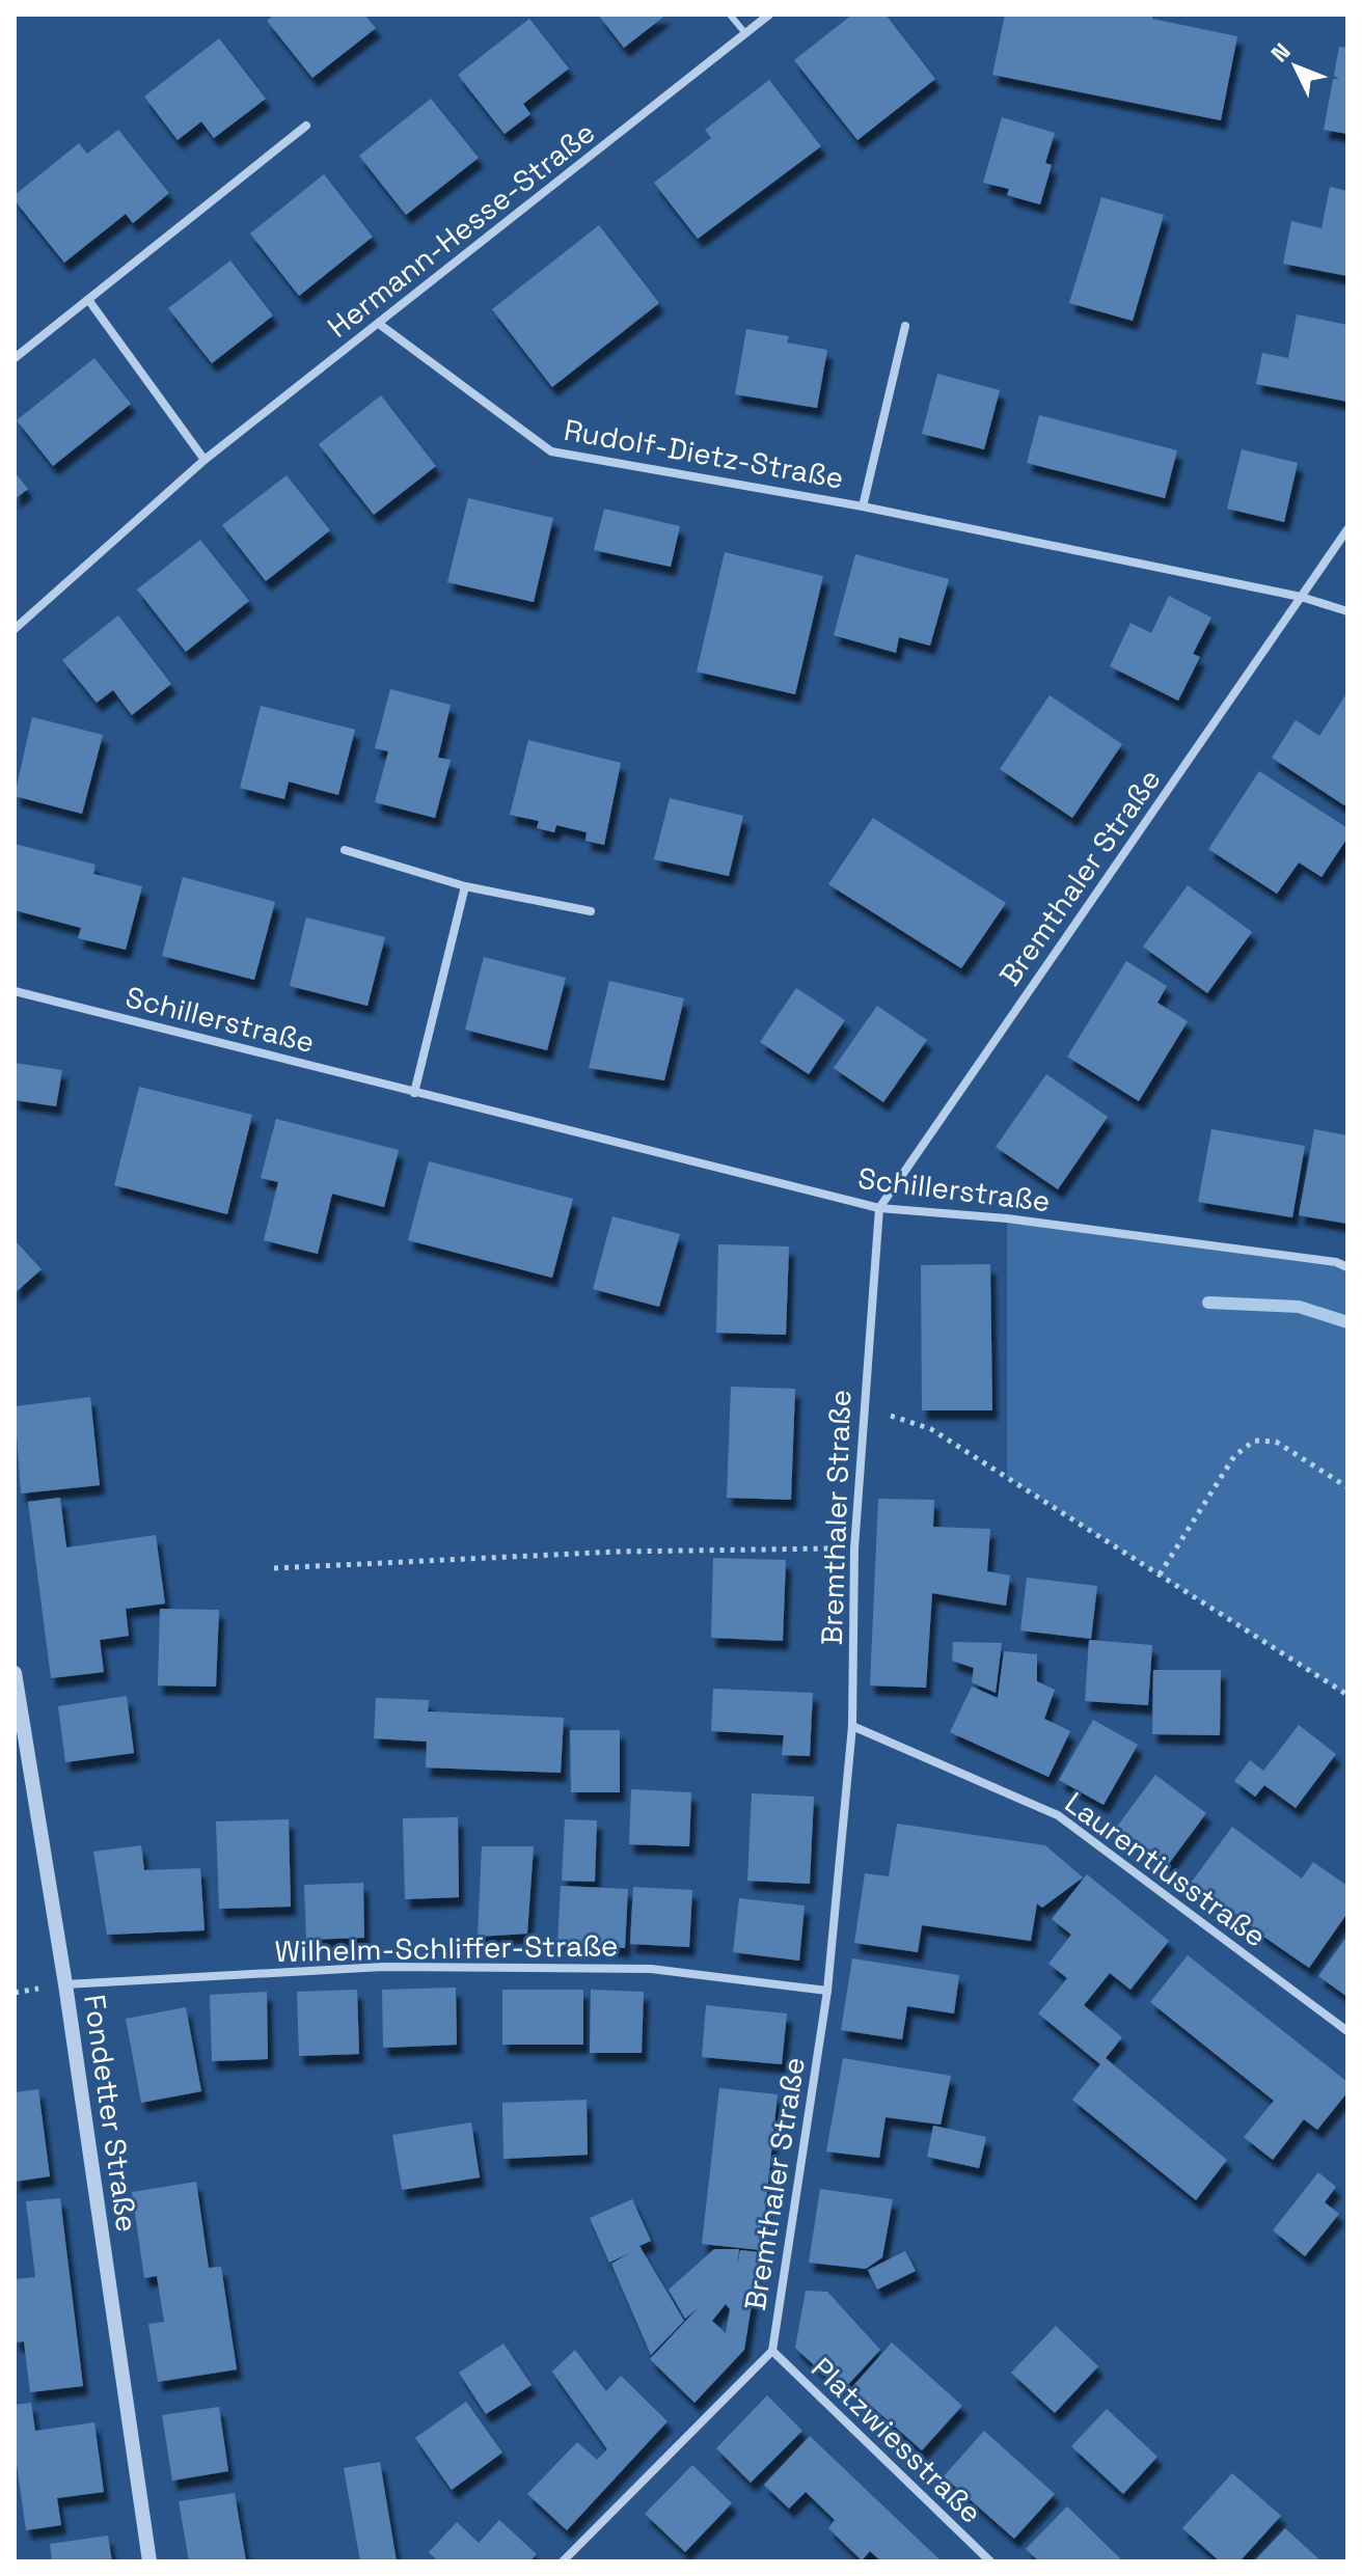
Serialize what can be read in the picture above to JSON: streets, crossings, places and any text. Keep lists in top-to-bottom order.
{
  "streets": {
    "street": [
      "Hermann-Hesse-Straße",
      "Rudolf-Dietz-Straße",
      "Bremthaler Straße",
      "Schillerstraße",
      "Laurentiusstraße",
      "Wilhelm-Schliffer-Straße",
      "Fondetter Straße",
      "Platzwiesstraße"
    ]
  },
  "crossings": [
    ["Hermann-Hesse-Straße", "Rudolf-Dietz-Straße"],
    ["Rudolf-Dietz-Straße", "Bremthaler Straße"],
    ["Bremthaler Straße", "Schillerstraße"],
    ["Bremthaler Straße", "Laurentiusstraße"],
    ["Bremthaler Straße", "Wilhelm-Schliffer-Straße"],
    ["Bremthaler Straße", "Platzwiesstraße"],
    ["Wilhelm-Schliffer-Straße", "Fondetter Straße"]
  ],
  "north": "top left"
}
